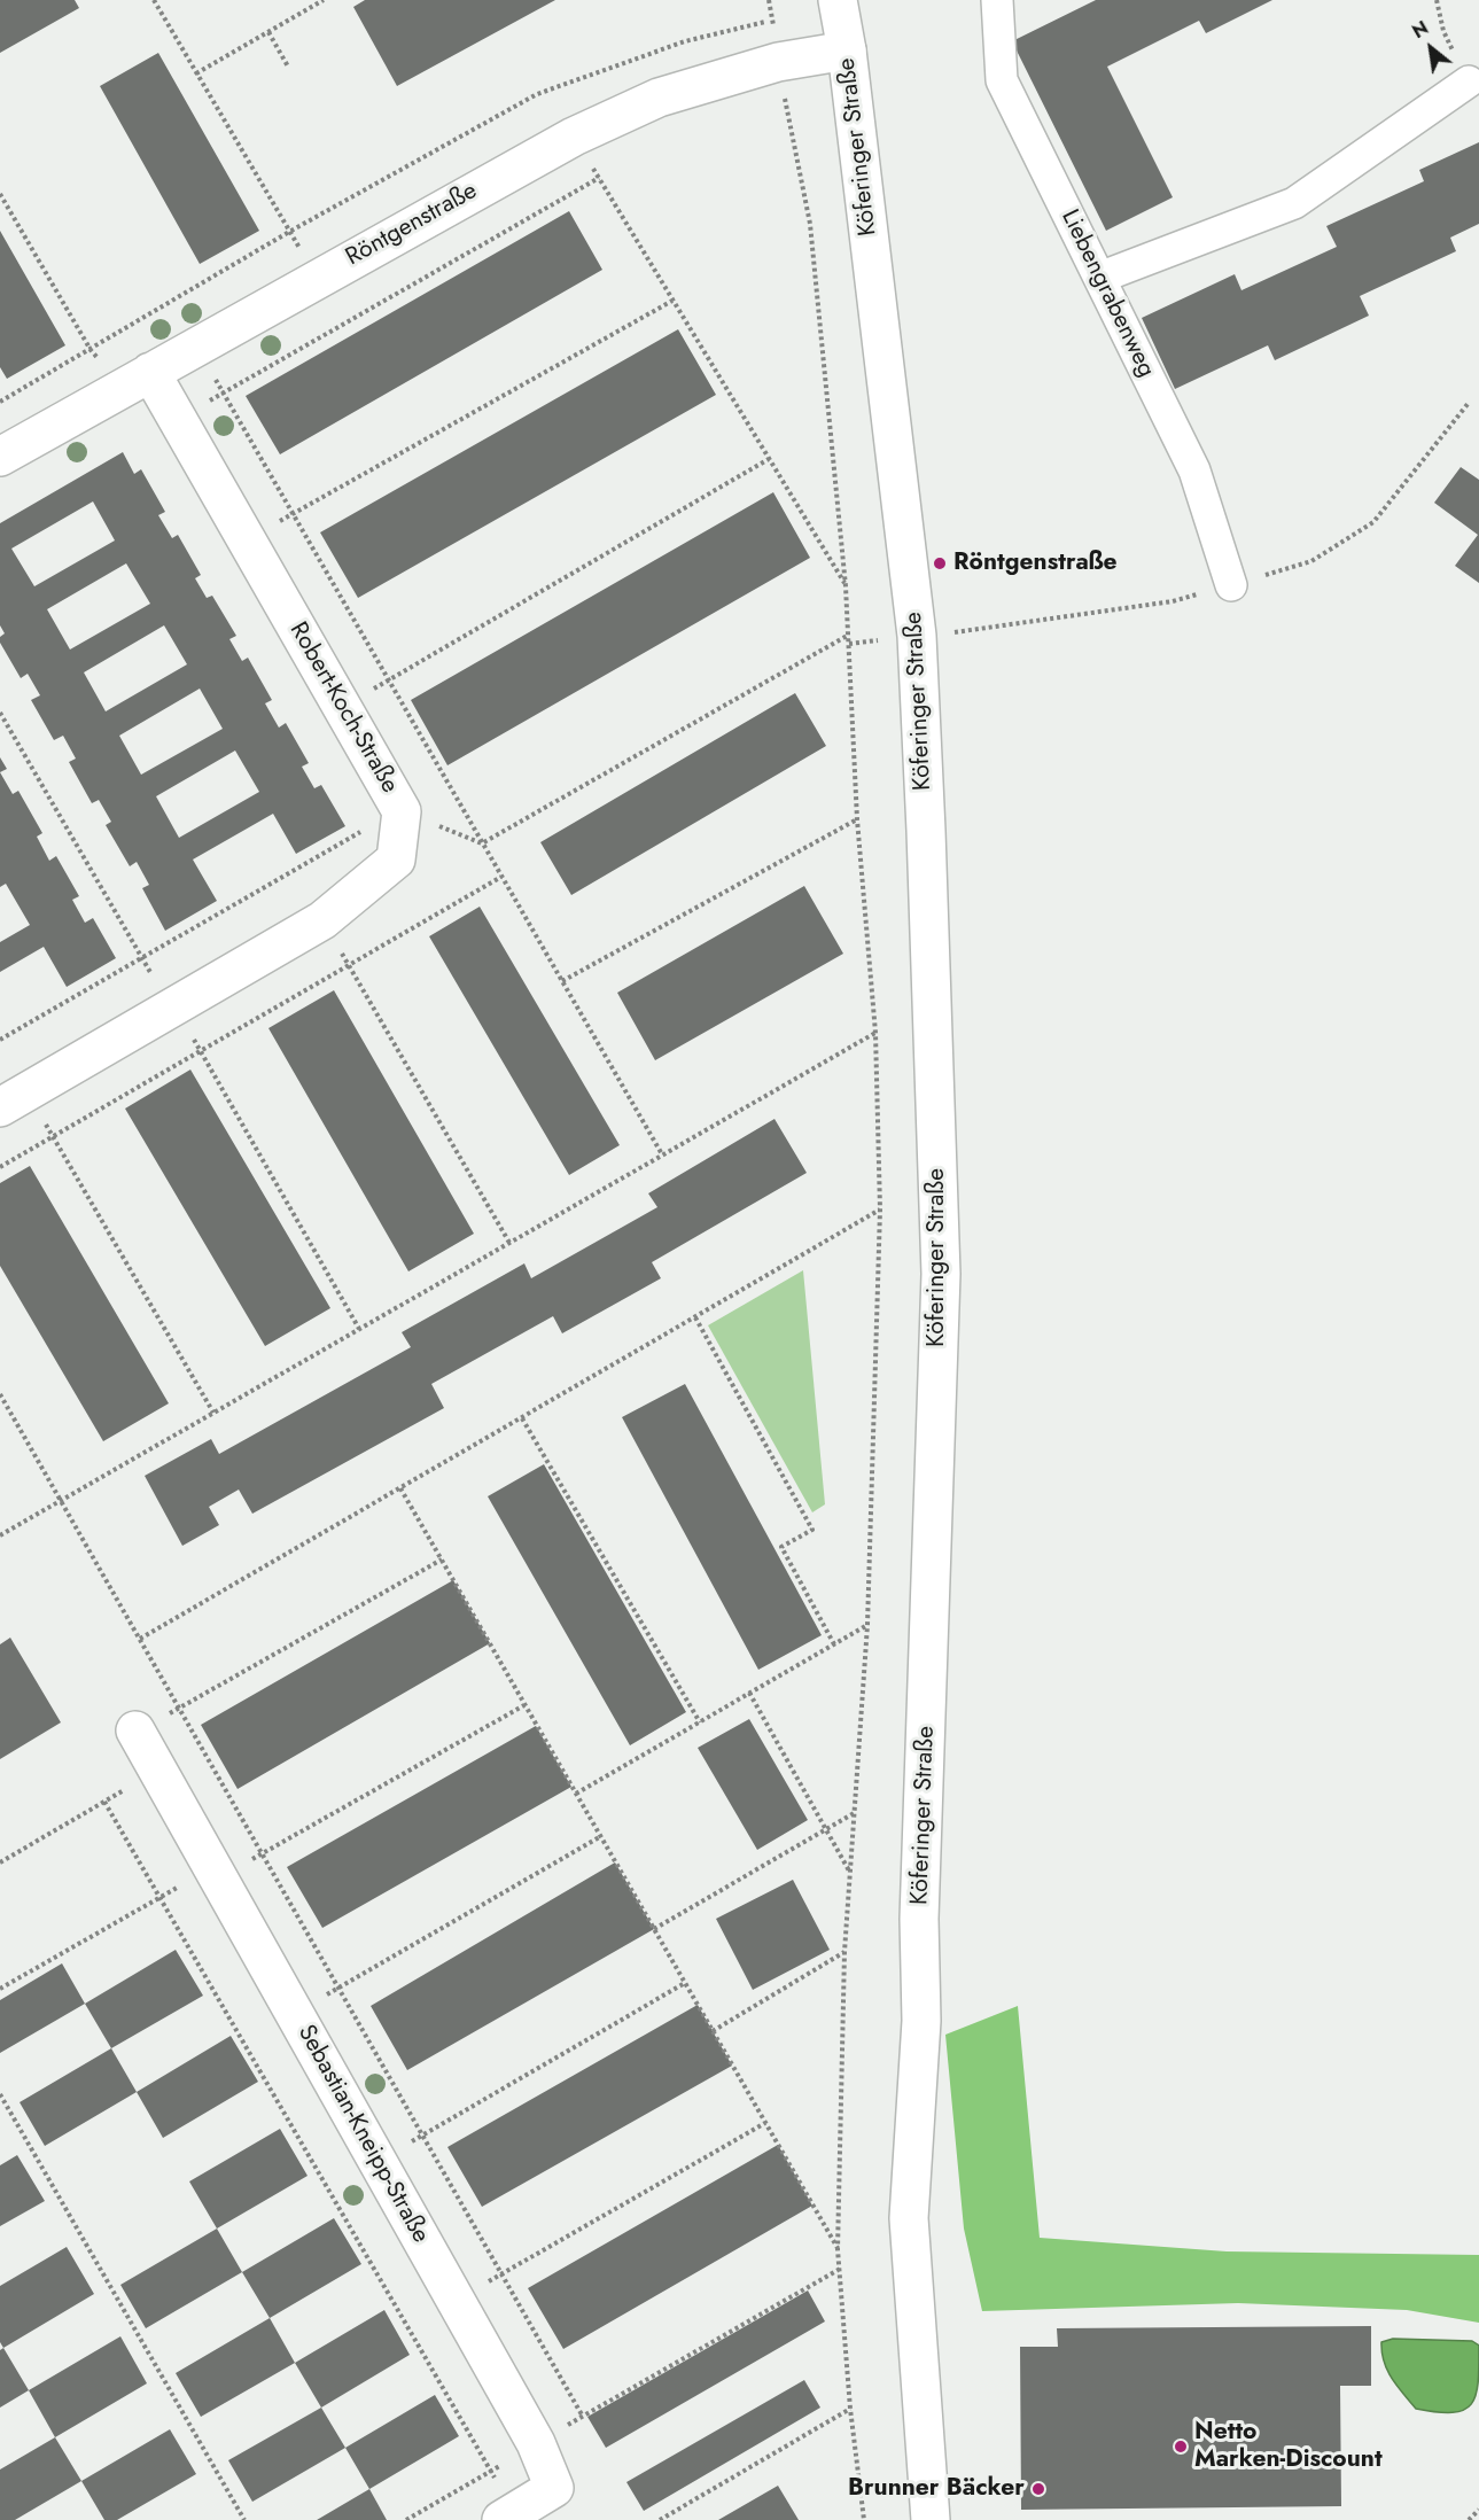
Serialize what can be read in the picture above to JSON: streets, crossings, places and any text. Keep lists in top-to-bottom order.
{
  "streets": {
    "street": [
      "Köferinger Straße",
      "Röntgenstraße",
      "Liebengrabenweg",
      "Robert-Koch-Straße",
      "Sebastian-Kneipp-Straße"
    ]
  },
  "crossings": [
    ["Köferinger Straße", "Röntgenstraße"],
    ["Röntgenstraße", "Robert-Koch-Straße"]
  ],
  "places": ["Röntgenstraße", "Netto Marken-Discount", "Brunner Bäcker"],
  "north": "top left"
}
